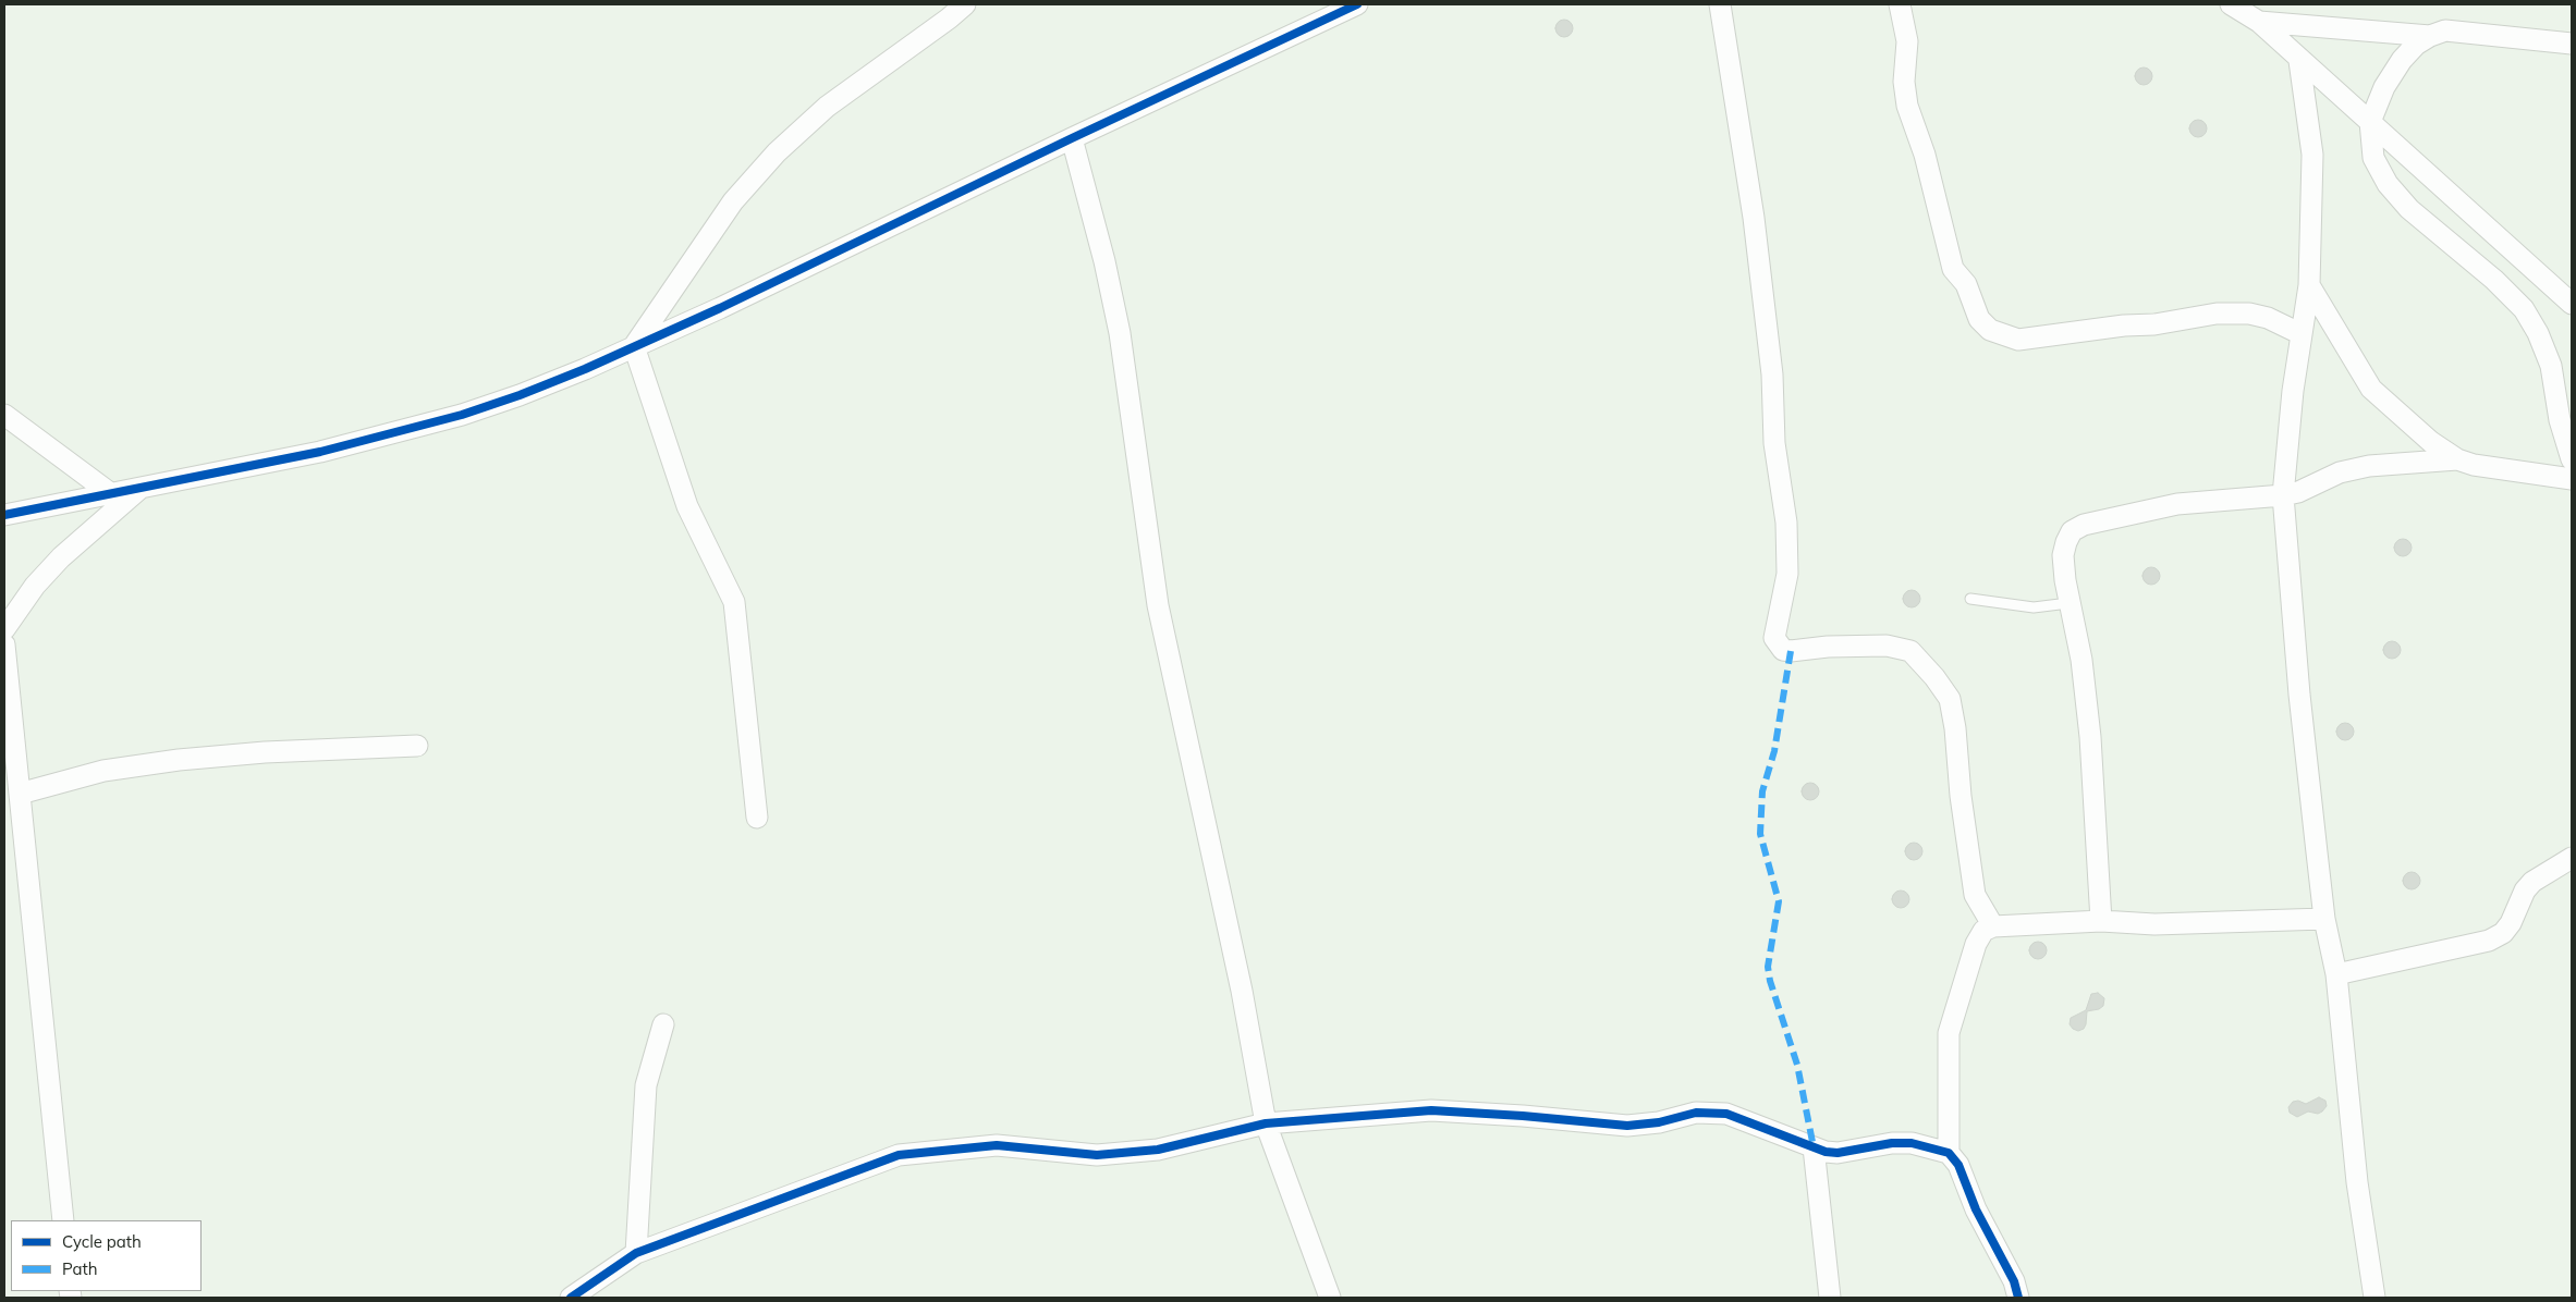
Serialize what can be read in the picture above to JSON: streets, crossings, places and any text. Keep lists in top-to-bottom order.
{
  "legend": ["Cycle path", "Path"]
}
